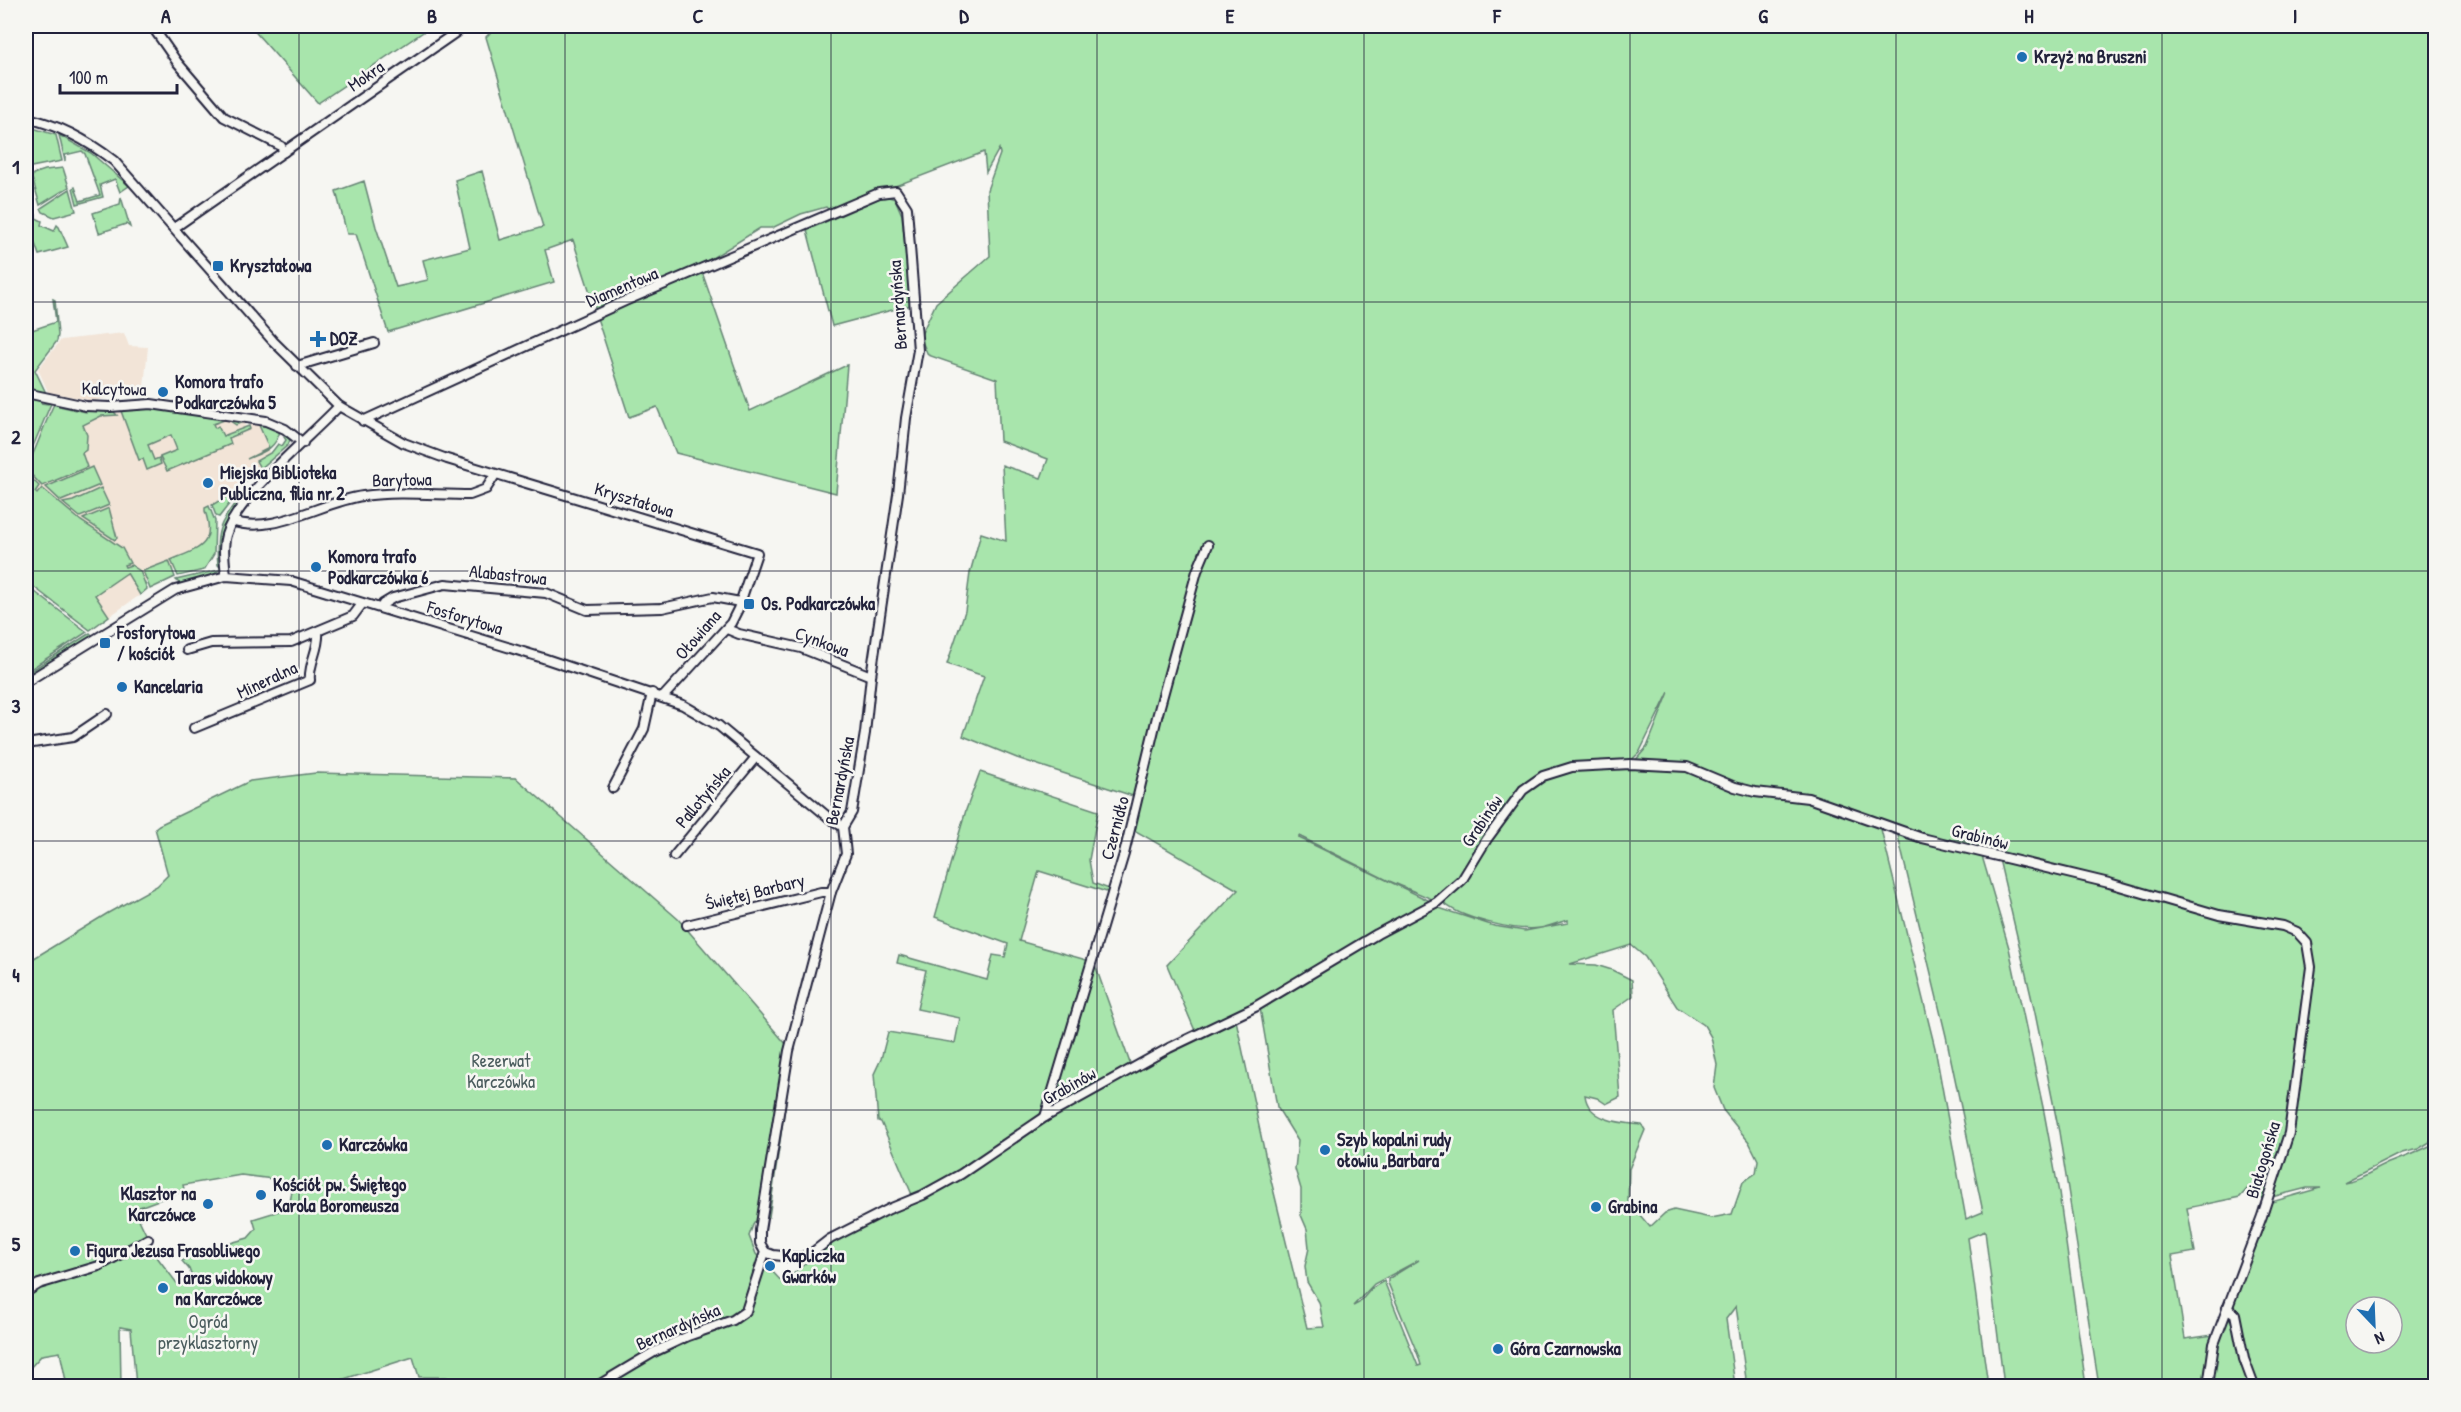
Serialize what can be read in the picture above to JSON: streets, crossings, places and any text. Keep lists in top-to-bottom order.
{
  "streets": {
    "street": [
      "Mokra",
      "Diamentowa",
      "Bernardyńska",
      "Kalcytowa",
      "Barytowa",
      "Kryształowa",
      "Alabastrowa",
      "Fosforytowa",
      "Ołowiana",
      "Cynkowa",
      "Mineralna",
      "Pallotyńska",
      "Grabinów",
      "Czernidło",
      "Świętej Barbary",
      "Białogońska"
    ]
  },
  "crossings": [
    ["Mokra", "Kryształowa"],
    ["Diamentowa", "Bernardyńska"],
    ["Diamentowa", "Kryształowa"],
    ["Bernardyńska", "Fosforytowa"],
    ["Bernardyńska", "Cynkowa"],
    ["Bernardyńska", "Grabinów"],
    ["Bernardyńska", "Świętej Barbary"],
    ["Barytowa", "Kryształowa"],
    ["Kryształowa", "Ołowiana"],
    ["Alabastrowa", "Fosforytowa"],
    ["Alabastrowa", "Ołowiana"],
    ["Fosforytowa", "Ołowiana"],
    ["Fosforytowa", "Pallotyńska"],
    ["Ołowiana", "Cynkowa"],
    ["Grabinów", "Czernidło"],
    ["Grabinów", "Białogońska"]
  ],
  "parks": ["Rezerwat Karczówka", "Ogród przyklasztorny"],
  "places": {
    "other": [
      "Krzyż na Bruszni",
      "Komora trafo Podkarczówka 5",
      "Miejska Biblioteka Publiczna, filia nr 2",
      "Komora trafo Podkarczówka 6",
      "Kancelaria",
      "Karczówka",
      "Szyb kopalni rudy ołowiu „Barbara”",
      "Kościół pw. Świętego Karola Boromeusza",
      "Klasztor na Karczówce",
      "Grabina",
      "Figura Jezusa Frasobliwego",
      "Kapliczka Gwarków",
      "Taras widokowy na Karczówce",
      "Góra Czarnowska"
    ],
    "transit": ["Kryształowa", "Os. Podkarczówka", "Fosforytowa / kościół"],
    "health": ["DOZ"]
  },
  "scale_bar": "100 m",
  "north": "bottom right",
  "grid": {
    "columns": [
      "A",
      "B",
      "C",
      "D",
      "E",
      "F",
      "G",
      "H",
      "I"
    ],
    "rows": [
      "1",
      "2",
      "3",
      "4",
      "5"
    ]
  }
}
